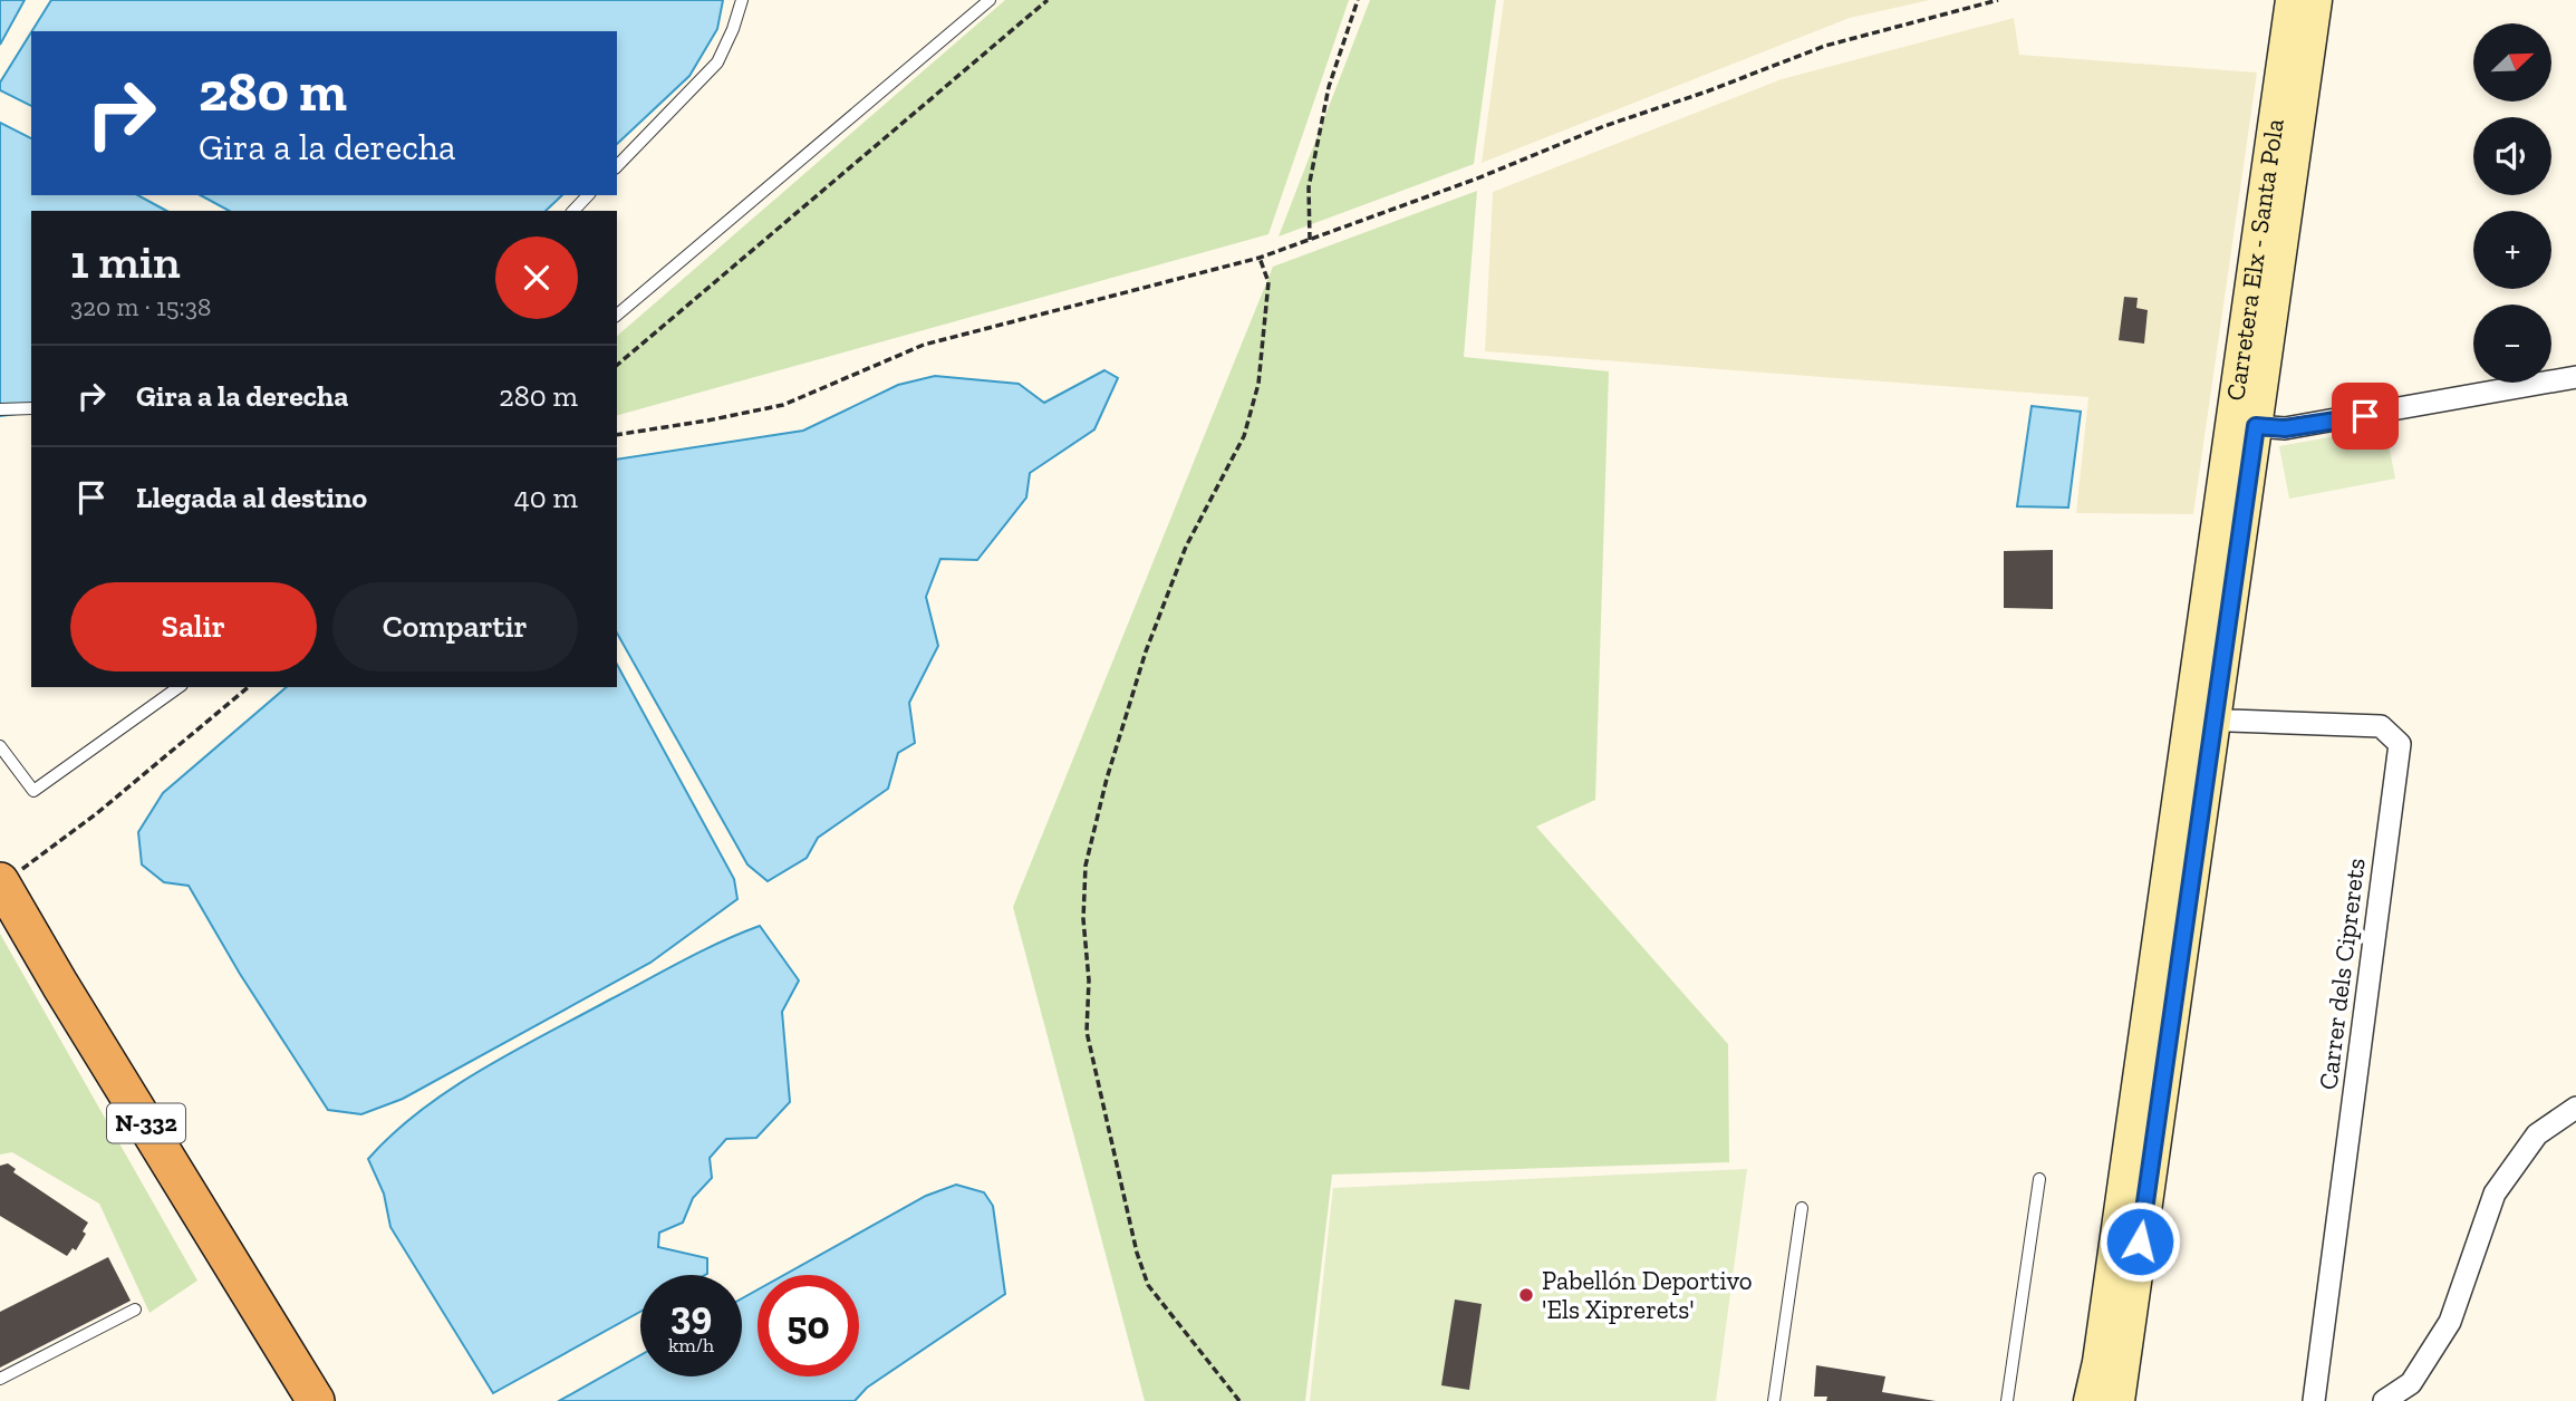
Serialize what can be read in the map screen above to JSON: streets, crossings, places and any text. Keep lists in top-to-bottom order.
{
  "streets": {
    "highway": ["N-332"],
    "main road": ["Carretera Elx - Santa Pola"],
    "street": ["Carrer dels Ciprerets"]
  },
  "crossings": [
    ["Carretera Elx - Santa Pola", "Carrer dels Ciprerets"]
  ],
  "places": ["Pabellón Deportivo 'Els Xiprerets'"],
  "north": "top right",
  "page": {
    "map_buttons": ["+", "−"],
    "turn": ["280 m", "Gira a la derecha"],
    "heading": ["1 min", "320 m · 15:38"],
    "list": [
      {
        "name": "Gira a la derecha",
        "value": "280 m"
      },
      {
        "name": "Llegada al destino",
        "value": "40 m"
      }
    ],
    "buttons": ["Salir", "Compartir"],
    "speed": "39 km/h",
    "limit": "50"
  }
}
